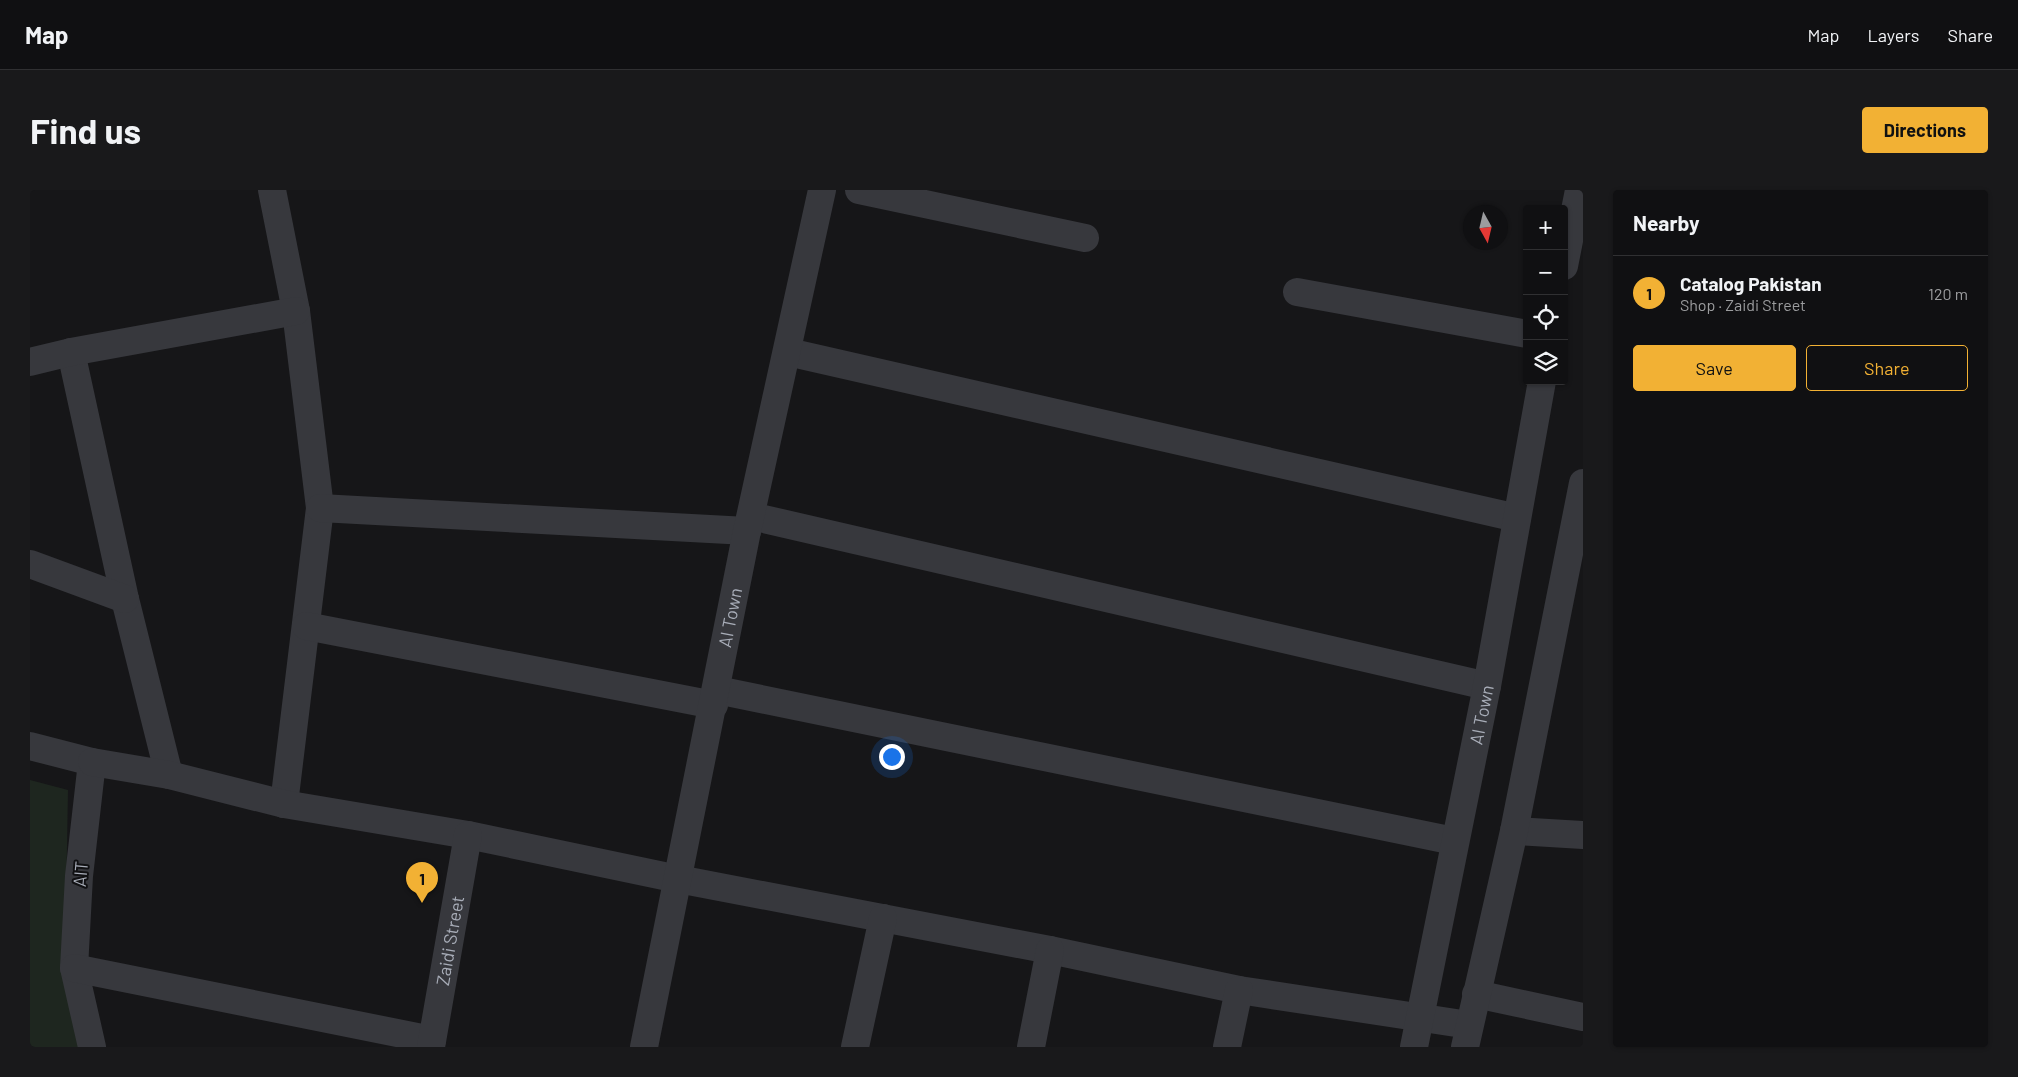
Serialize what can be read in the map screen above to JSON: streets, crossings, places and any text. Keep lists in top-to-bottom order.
{
  "streets": {
    "street": ["AI Town", "AIT", "Zaidi Street"]
  },
  "north": "bottom",
  "page": {
    "header": "Map",
    "nav": ["Map", "Layers", "Share"],
    "buttons": [
      "Directions",
      ["Save", "Share"]
    ],
    "title": "Find us",
    "heading": "Nearby",
    "map_buttons": ["+", "−"],
    "list": [
      {
        "mark": "1",
        "name": "Catalog Pakistan",
        "note": "Shop · Zaidi Street",
        "value": "120 m"
      }
    ],
    "pins": "1"
  }
}
